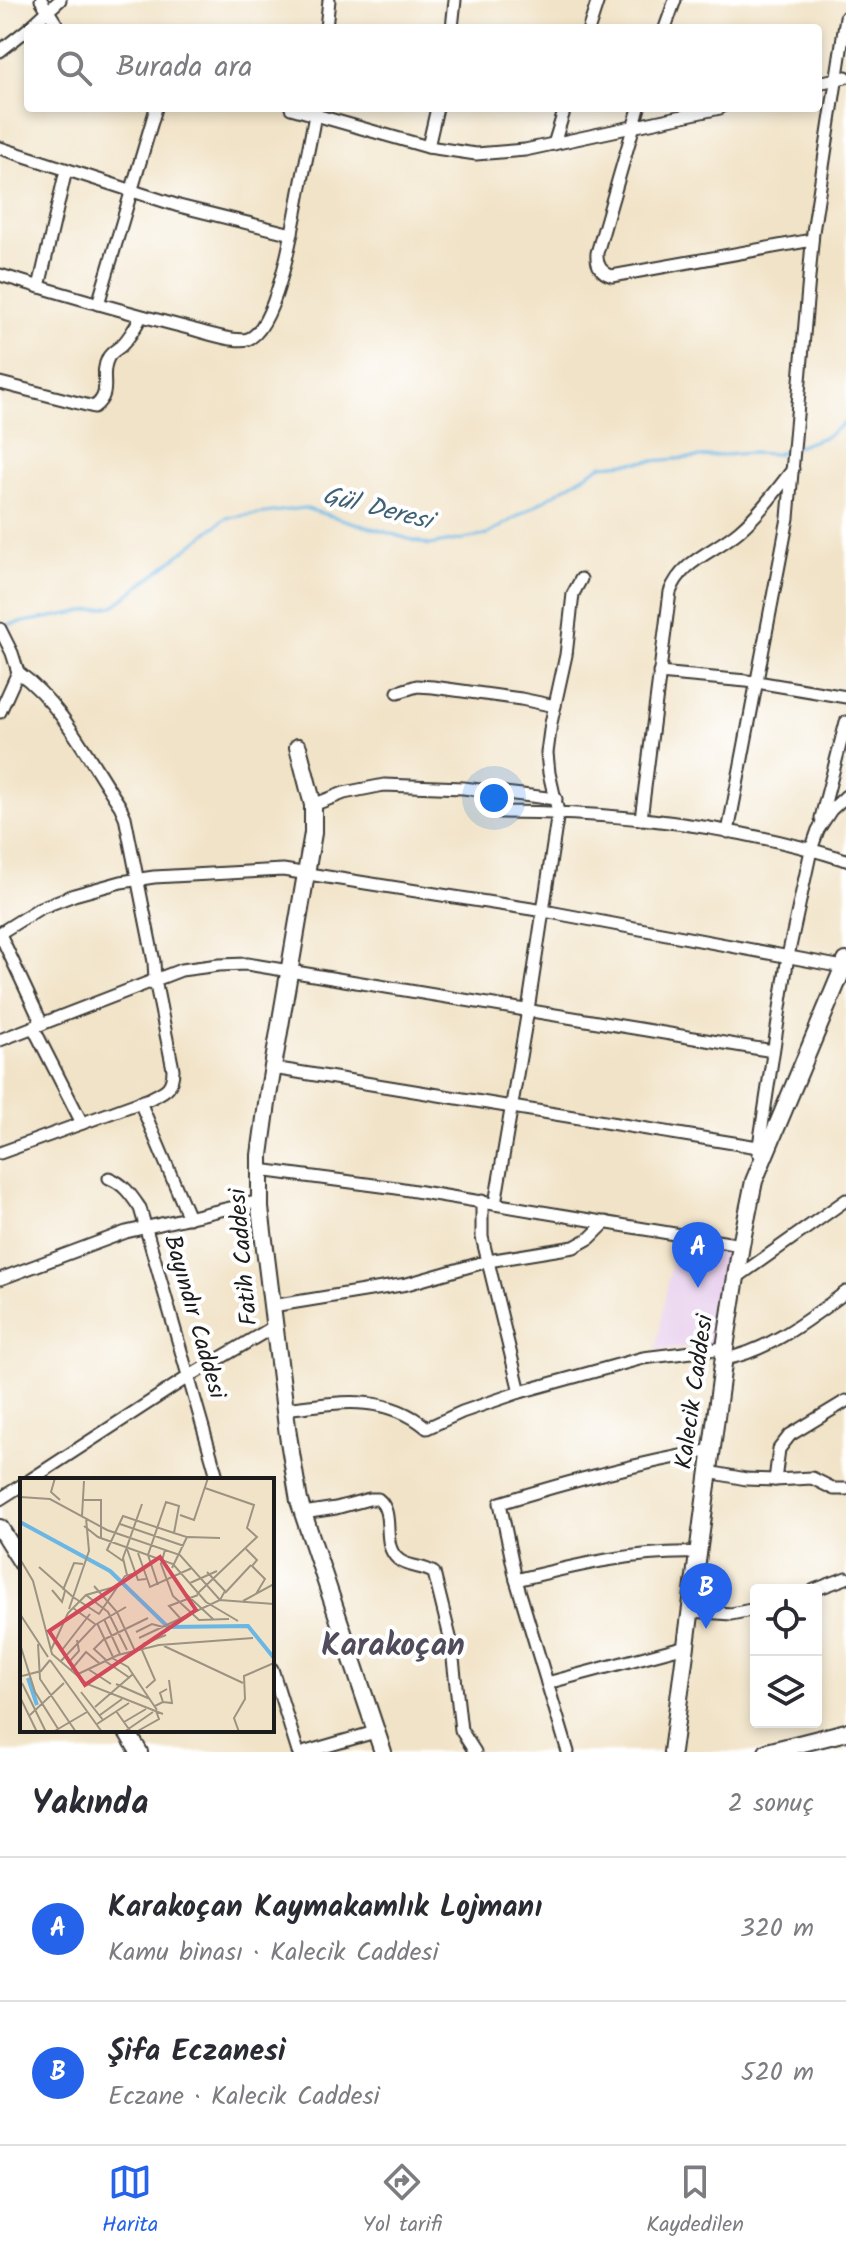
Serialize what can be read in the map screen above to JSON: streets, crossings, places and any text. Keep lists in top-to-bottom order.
{
  "streets": {
    "street": ["Fatih Caddesi", "Bayındır Caddesi", "Kalecik Caddesi"]
  },
  "districts": ["Karakoçan"],
  "water": ["Gül Deresi"],
  "page": {
    "search": "Burada ara",
    "pins": ["A", "B"],
    "heading": ["Yakında", "2 sonuç"],
    "list": [
      {
        "mark": "A",
        "name": "Karakoçan Kaymakamlık Lojmanı",
        "note": "Kamu binası · Kalecik Caddesi",
        "value": "320 m"
      },
      {
        "mark": "B",
        "name": "Şifa Eczanesi",
        "note": "Eczane · Kalecik Caddesi",
        "value": "520 m"
      }
    ],
    "nav": ["Harita", "Yol tarifi", "Kaydedilen"]
  }
}
